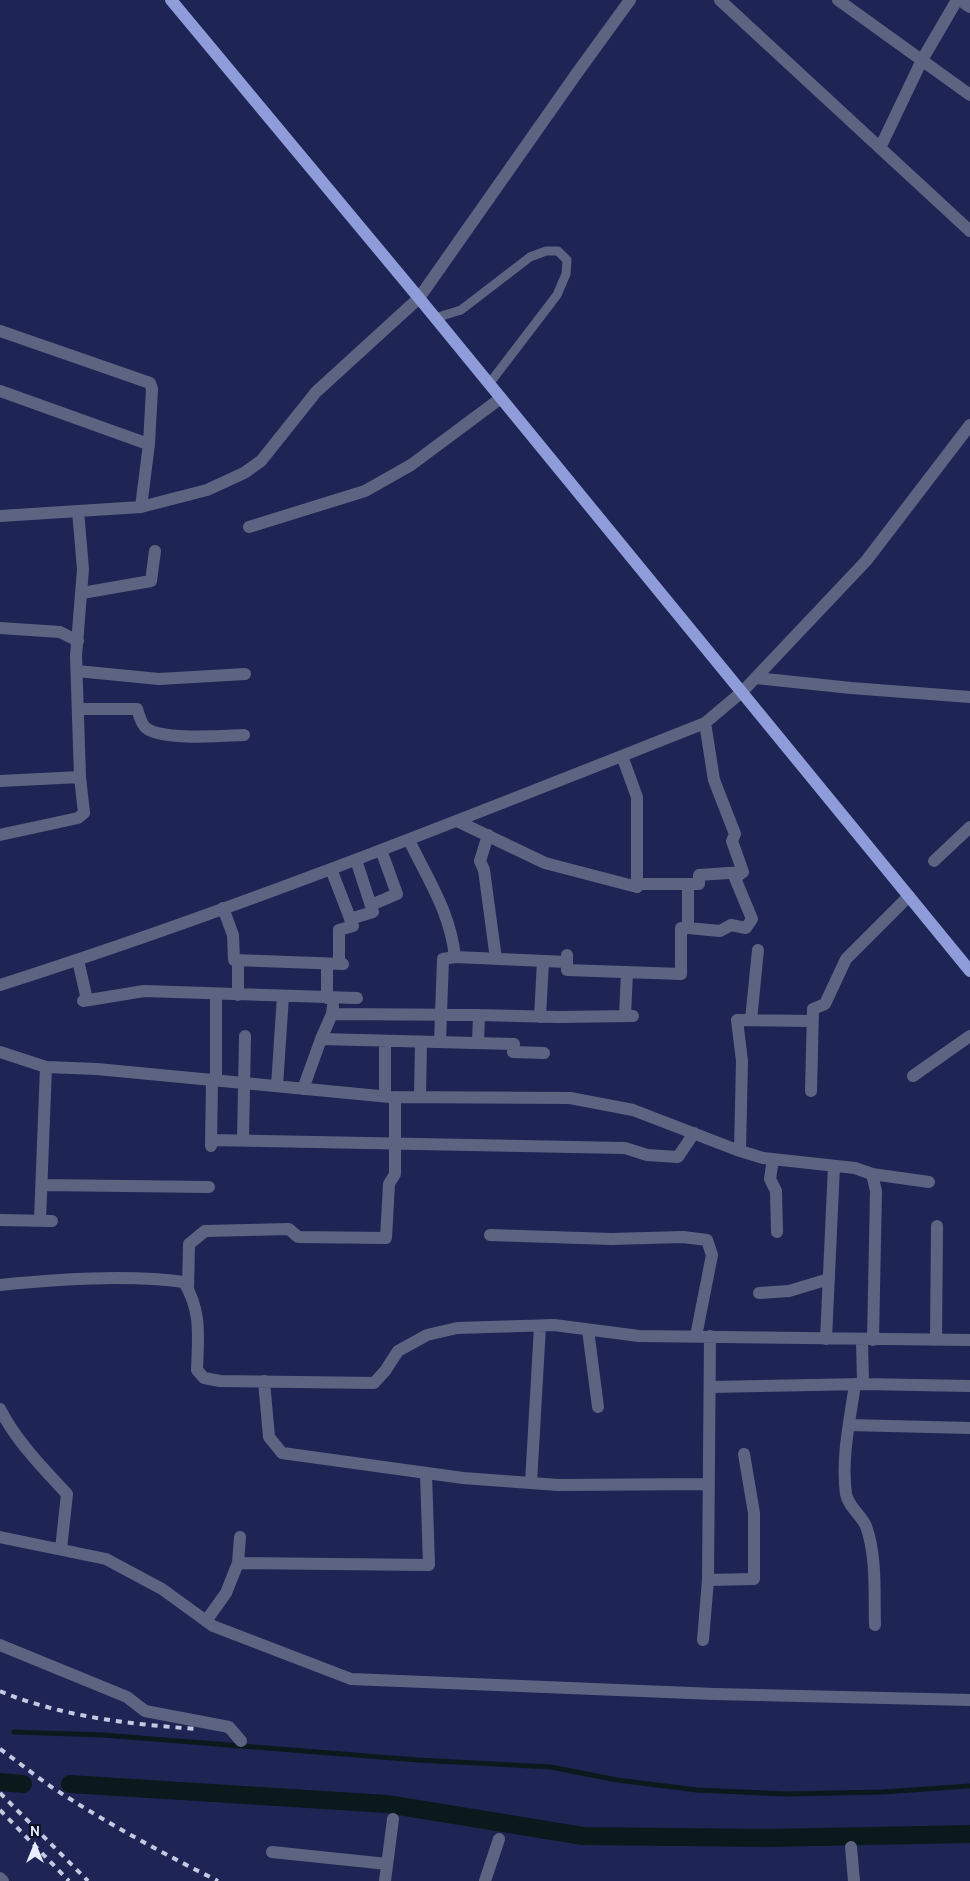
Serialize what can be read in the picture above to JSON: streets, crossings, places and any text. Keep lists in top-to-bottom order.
{
  "north": "top"
}
